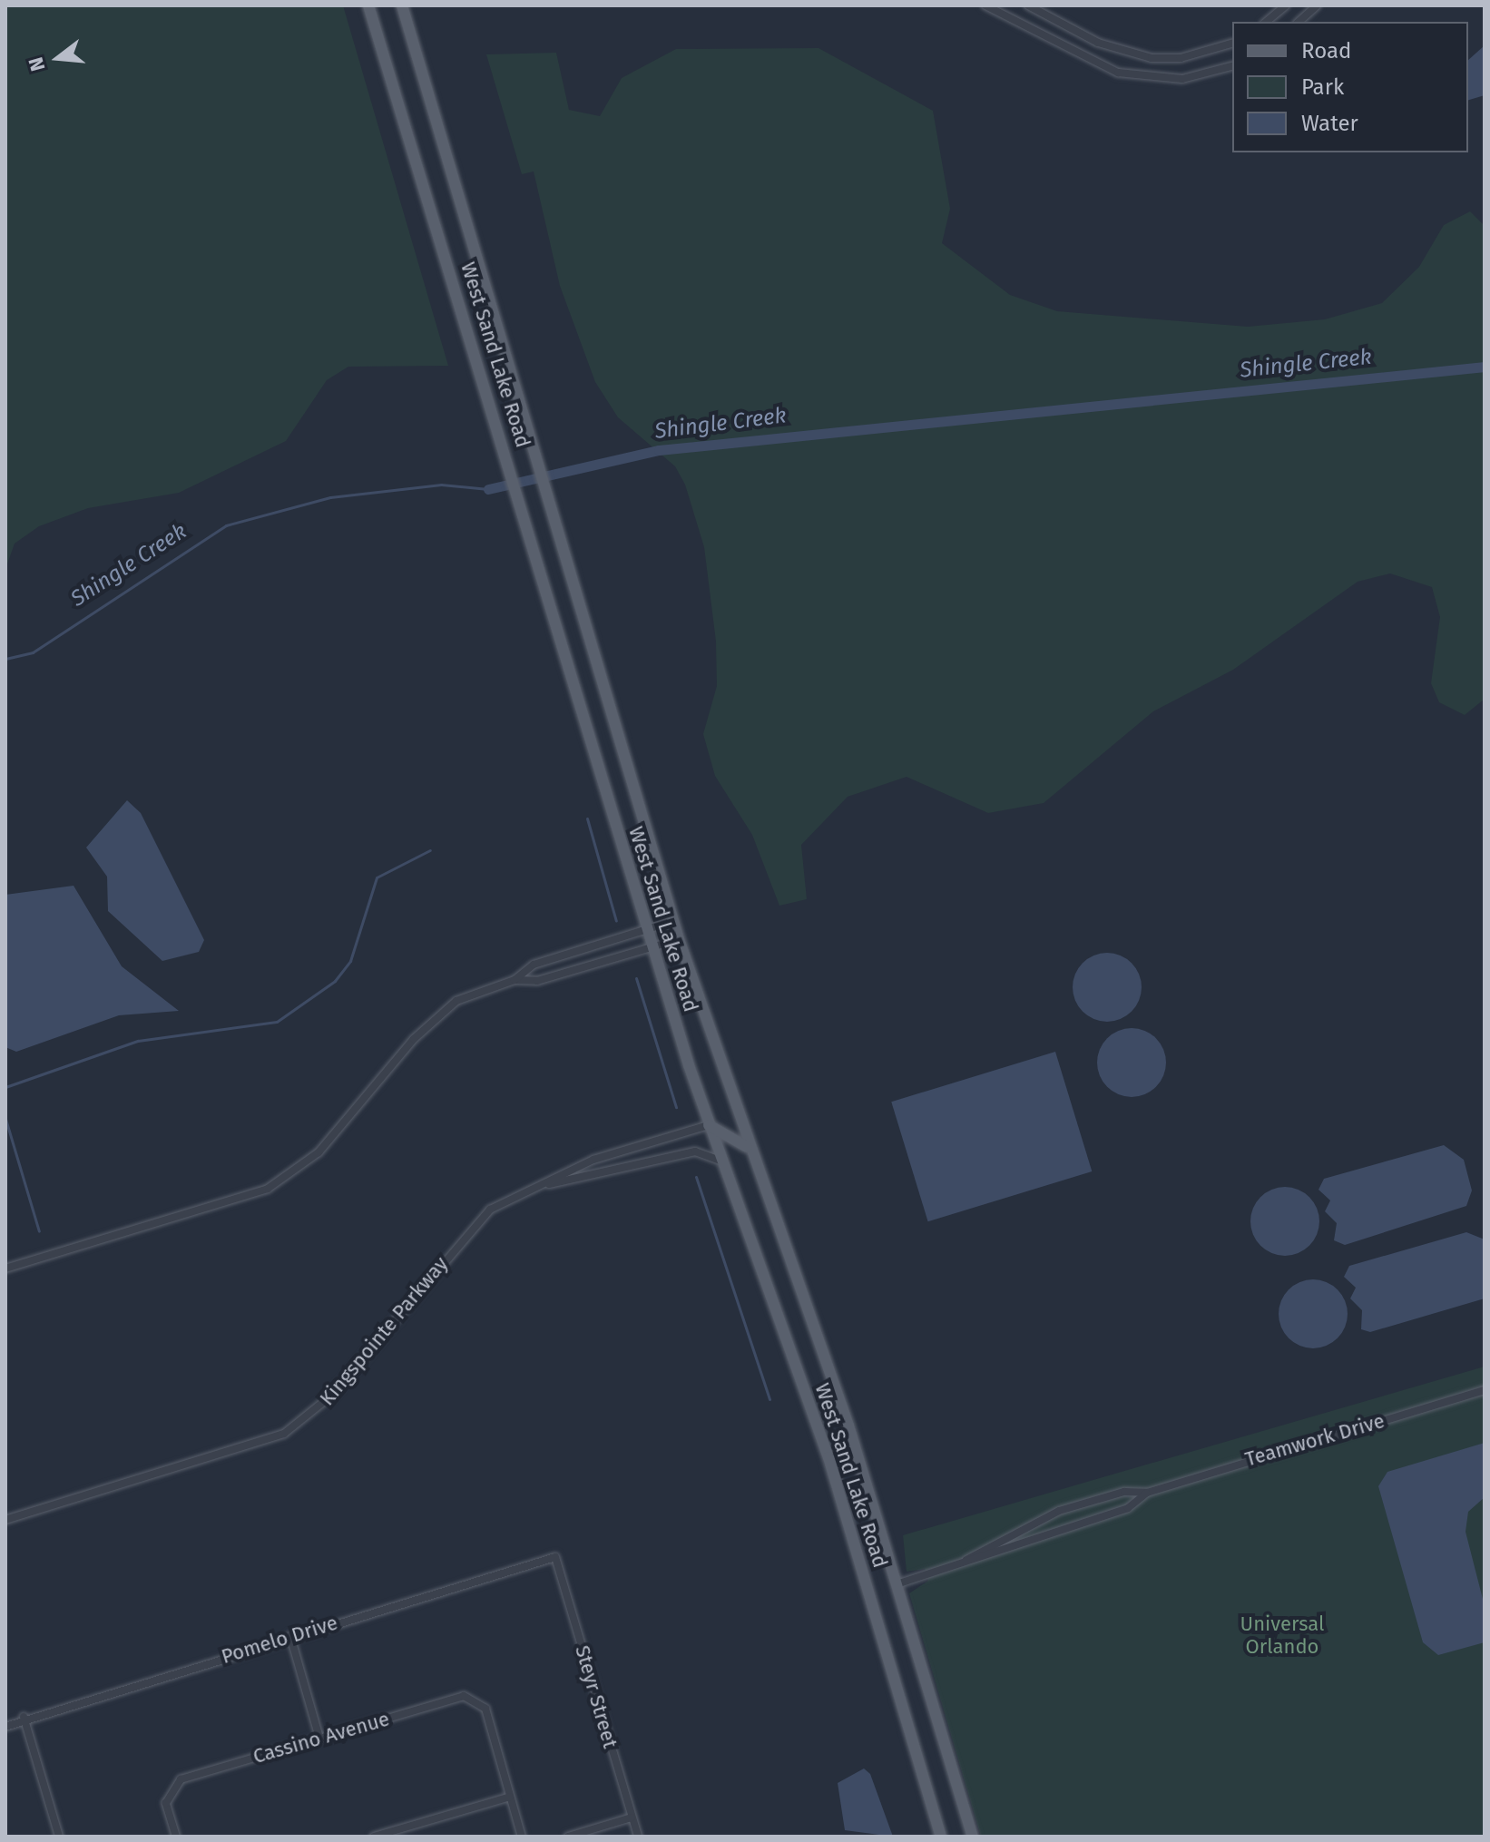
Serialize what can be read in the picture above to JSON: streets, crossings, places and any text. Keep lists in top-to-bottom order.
{
  "streets": {
    "main road": ["West Sand Lake Road"],
    "street": [
      "Kingspointe Parkway",
      "Teamwork Drive",
      "Pomelo Drive",
      "Steyr Street",
      "Cassino Avenue"
    ]
  },
  "crossings": [
    ["West Sand Lake Road", "Kingspointe Parkway"],
    ["West Sand Lake Road", "Teamwork Drive"],
    ["Pomelo Drive", "Steyr Street"]
  ],
  "water": ["Shingle Creek"],
  "parks": ["Universal Orlando"],
  "legend": ["Road", "Park", "Water"],
  "north": "left"
}
